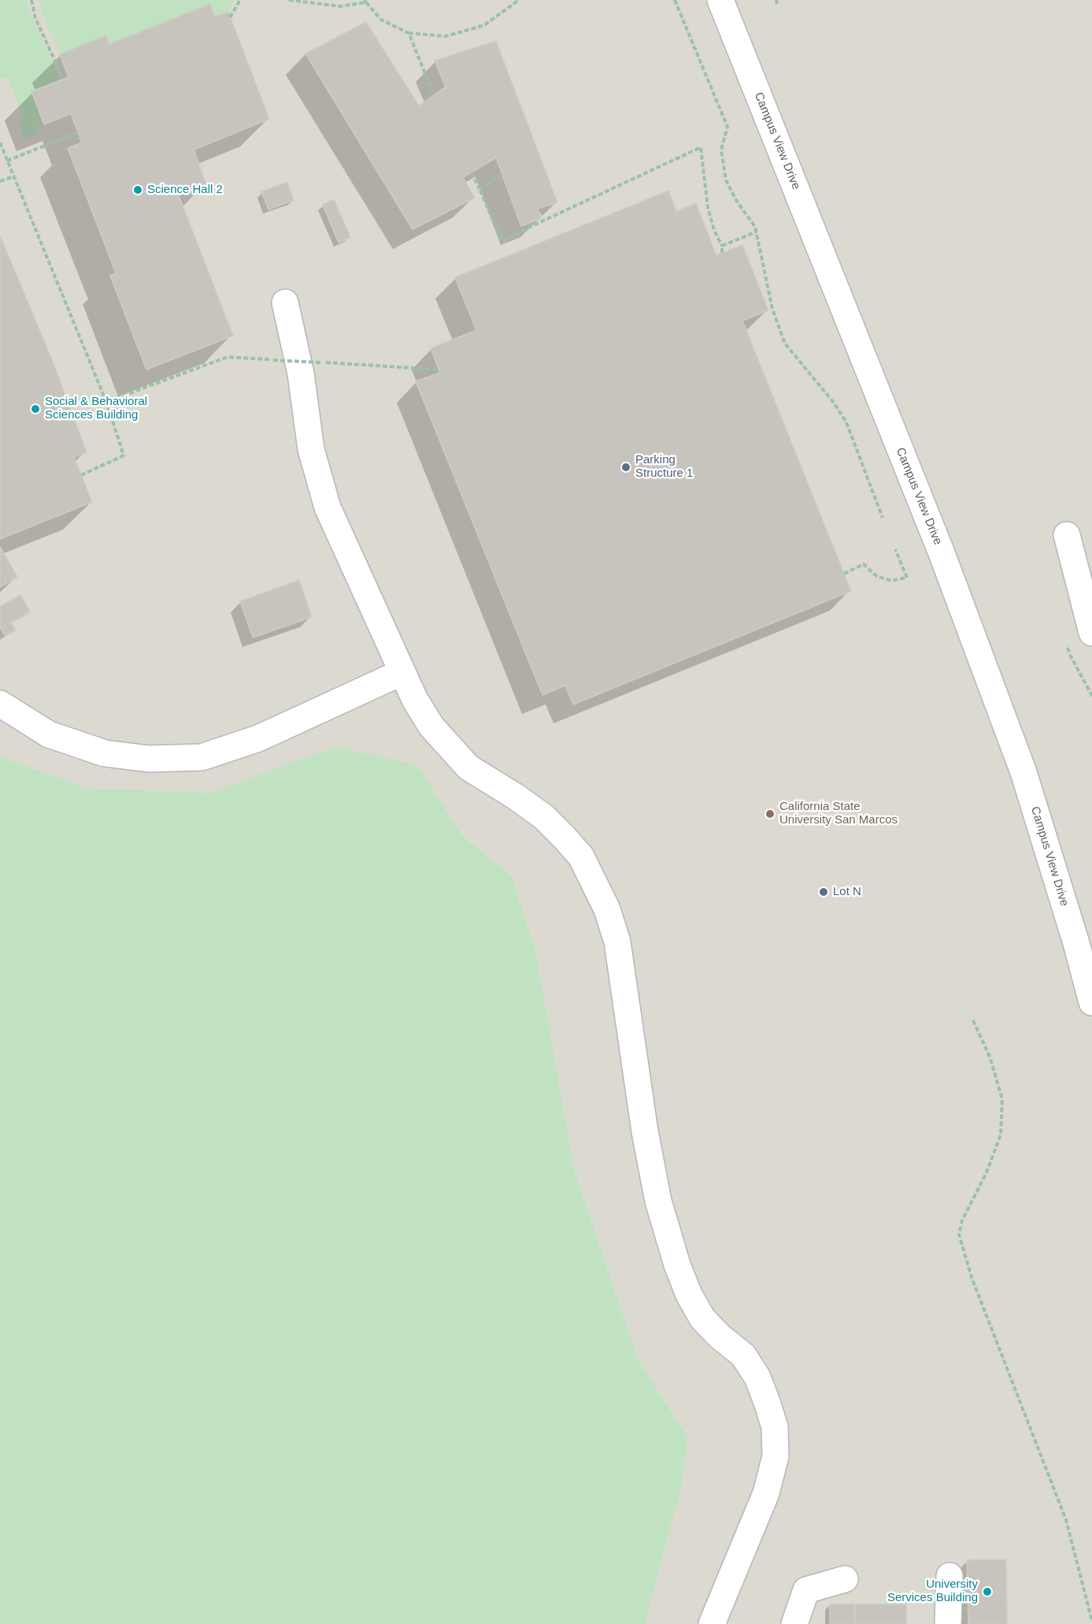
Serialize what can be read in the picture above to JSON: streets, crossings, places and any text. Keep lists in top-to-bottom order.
{
  "streets": {
    "street": ["Campus View Drive"]
  },
  "places": [
    "Science Hall 2",
    "Social & Behavioral Sciences Building",
    "Parking Structure 1",
    "California State University San Marcos",
    "Lot N",
    "University Services Building"
  ]
}
